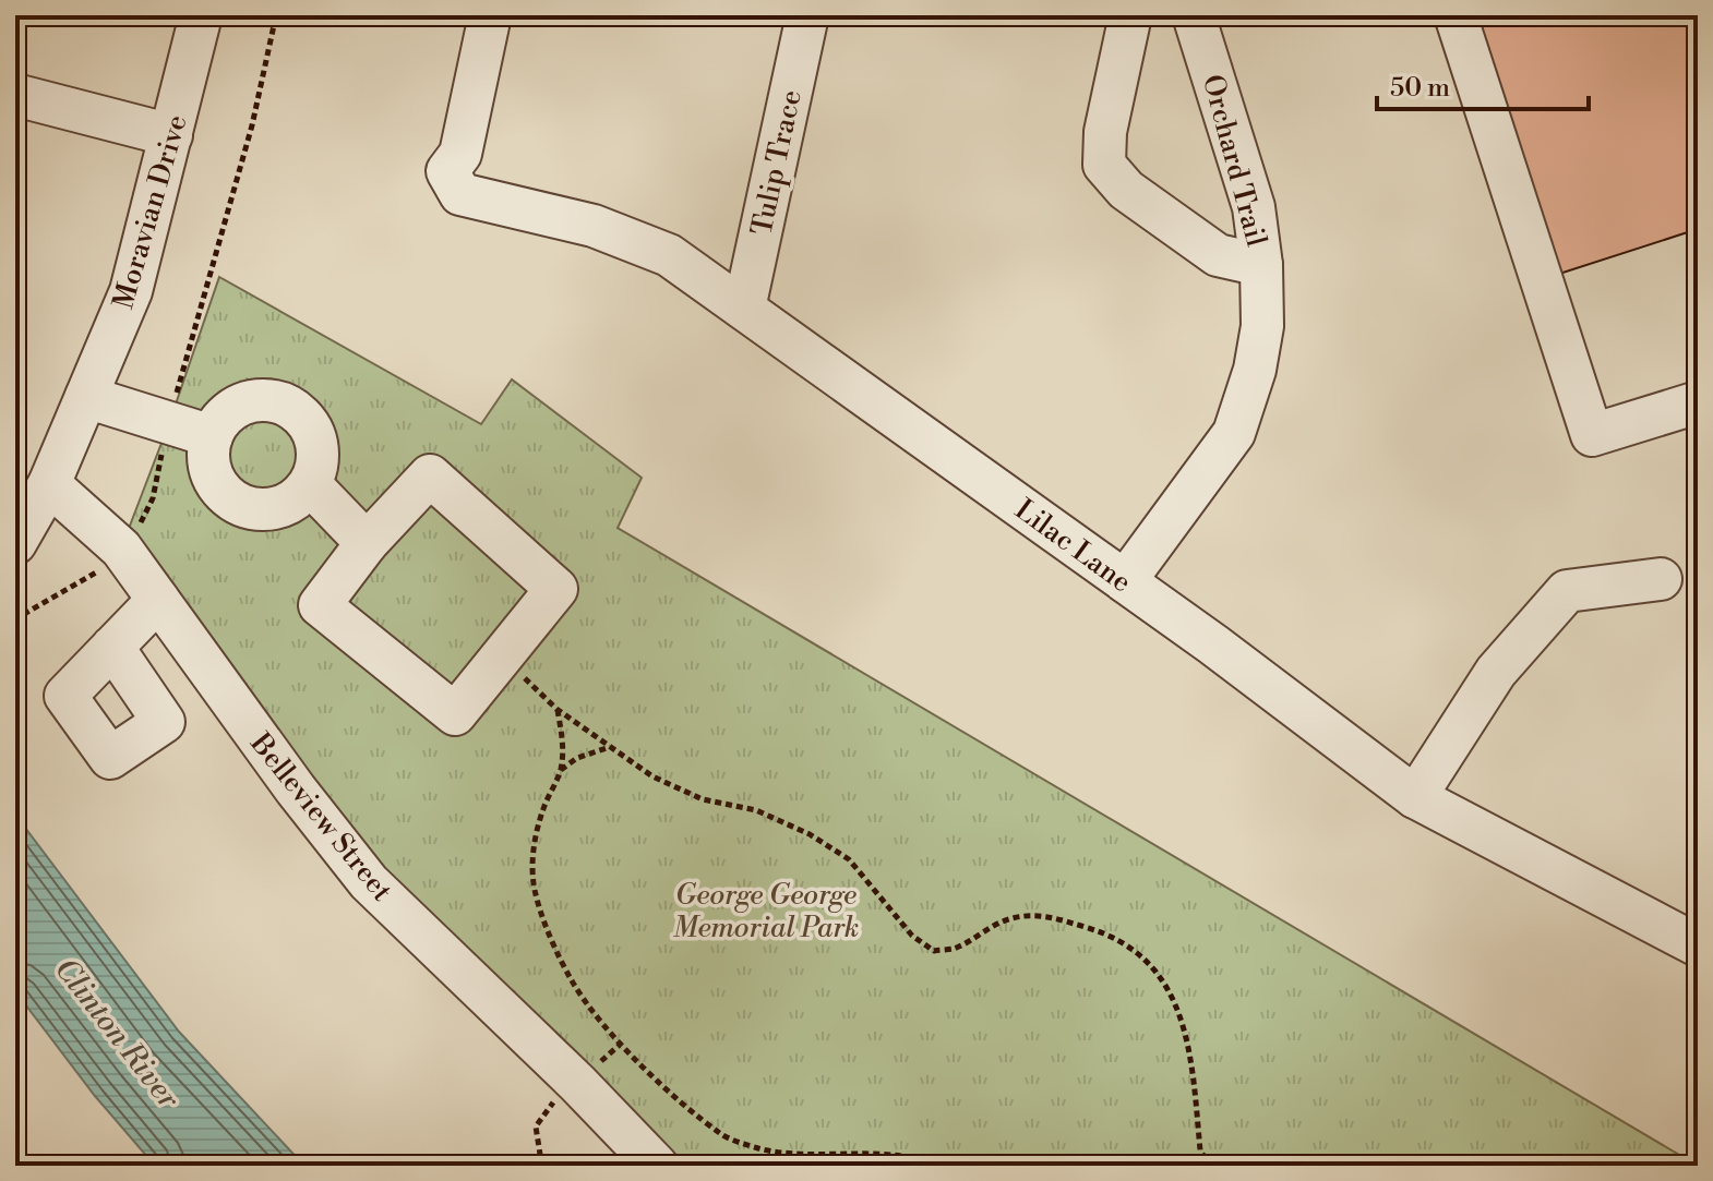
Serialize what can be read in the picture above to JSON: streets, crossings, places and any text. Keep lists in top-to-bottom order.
{
  "streets": {
    "street": [
      "Orchard Trail",
      "Tulip Trace",
      "Moravian Drive",
      "Lilac Lane",
      "Belleview Street"
    ]
  },
  "crossings": [
    ["Orchard Trail", "Lilac Lane"],
    ["Tulip Trace", "Lilac Lane"],
    ["Moravian Drive", "Belleview Street"]
  ],
  "water": ["Clinton River"],
  "parks": ["George George Memorial Park"],
  "scale_bar": "50 m"
}
